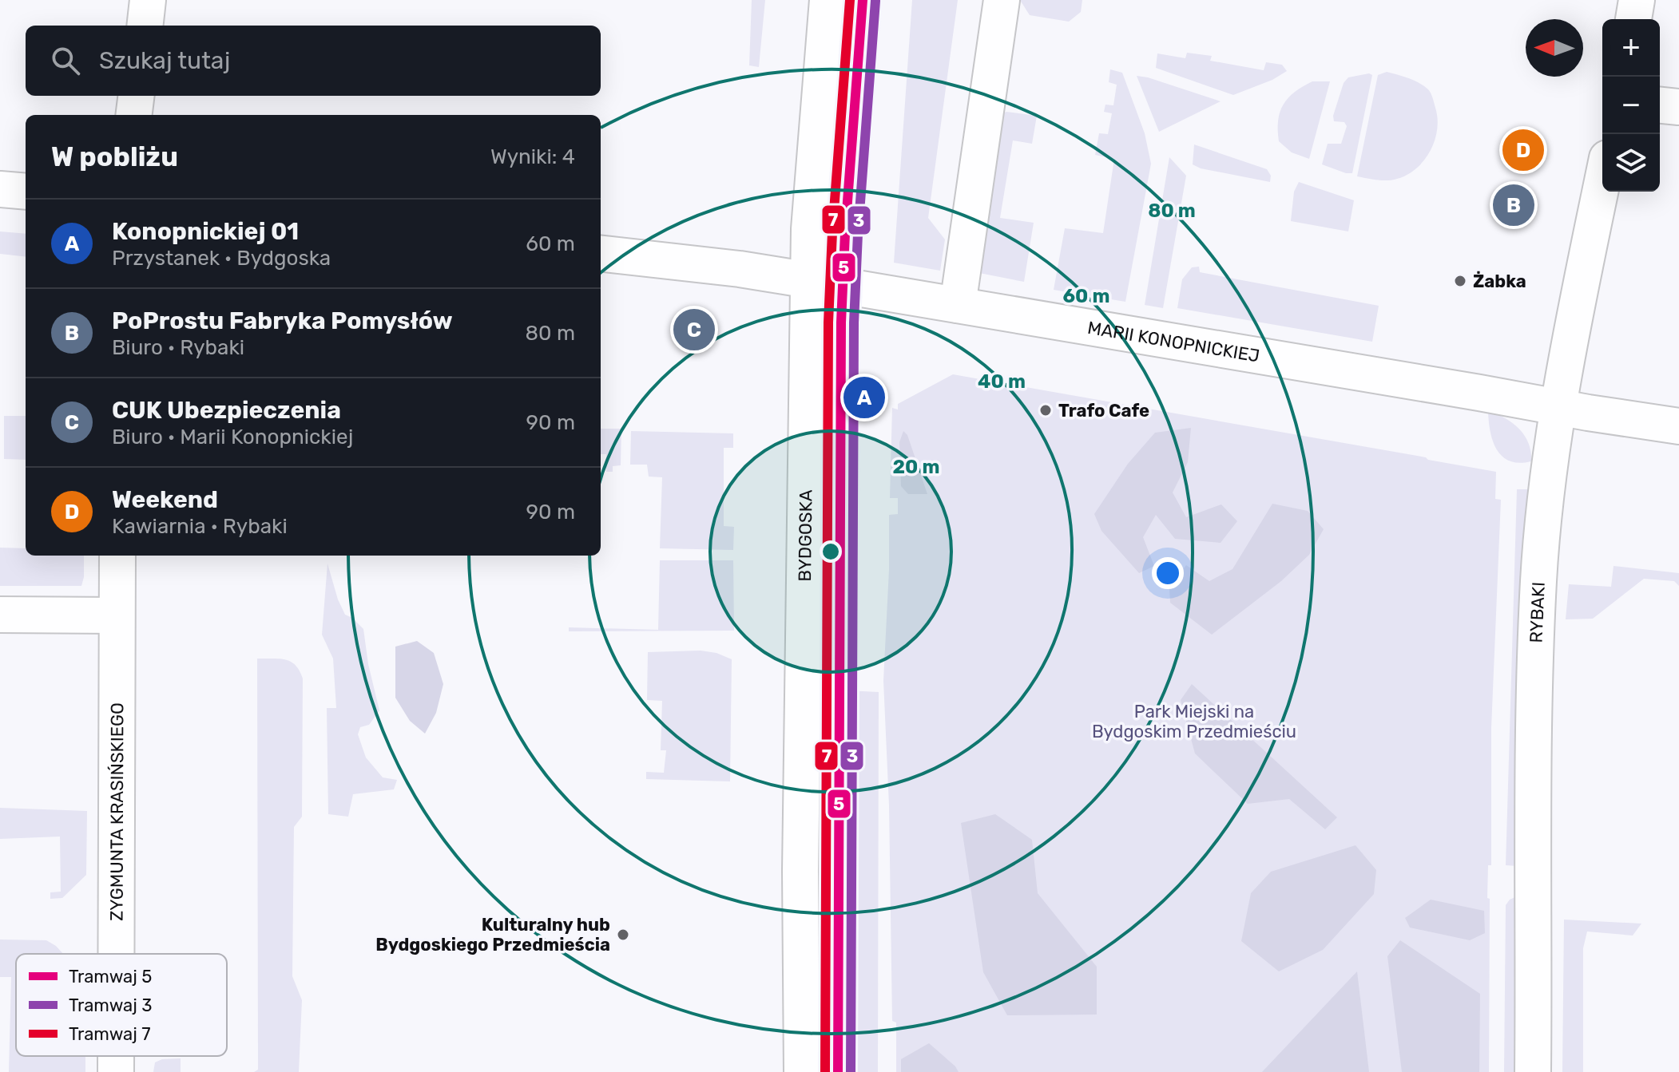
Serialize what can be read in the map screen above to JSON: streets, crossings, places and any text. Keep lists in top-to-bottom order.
{
  "streets": {
    "street": [
      "MARII KONOPNICKIEJ",
      "BYDGOSKA",
      "RYBAKI",
      "ZYGMUNTA KRASIŃSKIEGO"
    ]
  },
  "crossings": [
    ["MARII KONOPNICKIEJ", "BYDGOSKA"],
    ["MARII KONOPNICKIEJ", "RYBAKI"]
  ],
  "parks": ["Park Miejski na Bydgoskim Przedmieściu"],
  "places": ["Żabka", "Trafo Cafe", "Kulturalny hub Bydgoskiego Przedmieścia"],
  "lines": ["tram line 5", "tram line 7", "tram line 3"],
  "legend": ["Tramwaj 5", "Tramwaj 3", "Tramwaj 7"],
  "north": "left",
  "page": {
    "map_buttons": ["+", "−"],
    "search": "Szukaj tutaj",
    "heading": ["W pobliżu", "Wyniki: 4"],
    "pins": [
      "D",
      "B",
      "C",
      "A"
    ],
    "list": [
      {
        "mark": "A",
        "name": "Konopnickiej 01",
        "note": "Przystanek · Bydgoska",
        "value": "60 m"
      },
      {
        "mark": "B",
        "name": "PoProstu Fabryka Pomysłów",
        "note": "Biuro · Rybaki",
        "value": "80 m"
      },
      {
        "mark": "C",
        "name": "CUK Ubezpieczenia",
        "note": "Biuro · Marii Konopnickiej",
        "value": "90 m"
      },
      {
        "mark": "D",
        "name": "Weekend",
        "note": "Kawiarnia · Rybaki",
        "value": "90 m"
      }
    ]
  },
  "rings": [
    "80 m",
    "60 m",
    "40 m",
    "20 m"
  ]
}
